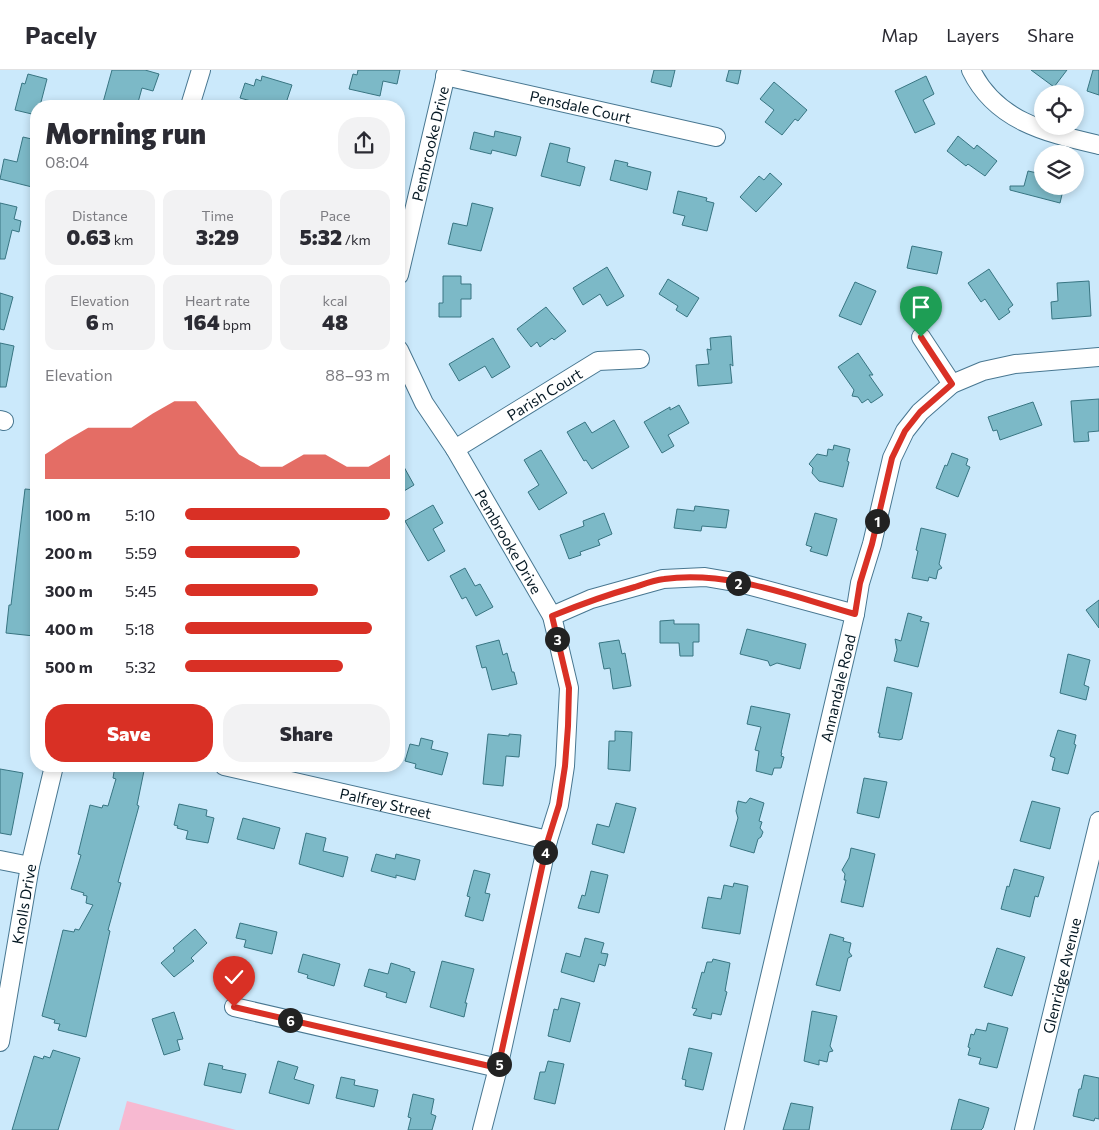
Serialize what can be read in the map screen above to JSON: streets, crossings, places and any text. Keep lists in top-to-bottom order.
{
  "streets": {
    "street": [
      "Pensdale Court",
      "Pembrooke Drive",
      "Parish Court",
      "Annandale Road",
      "Palfrey Street",
      "Knolls Drive",
      "Glenridge Avenue"
    ]
  },
  "crossings": [
    ["Pensdale Court", "Pembrooke Drive"],
    ["Pembrooke Drive", "Parish Court"],
    ["Pembrooke Drive", "Palfrey Street"]
  ],
  "page": {
    "header": "Pacely",
    "nav": ["Map", "Layers", "Share"],
    "heading": ["Morning run", "08:04"],
    "stats": [
      ["Distance", "0.63 km"],
      ["Time", "3:29"],
      ["Pace", "5:32 /km"],
      ["Elevation", "6 m"],
      ["Heart rate", "164 bpm"],
      ["kcal", "48"]
    ],
    "chart": ["Elevation", "88–93 m"],
    "list": [
      {
        "name": "100 m",
        "note": "5:10"
      },
      {
        "name": "200 m",
        "note": "5:59"
      },
      {
        "name": "300 m",
        "note": "5:45"
      },
      {
        "name": "400 m",
        "note": "5:18"
      },
      {
        "name": "500 m",
        "note": "5:32"
      }
    ],
    "pins": [
      "1",
      "2",
      "3",
      "4",
      "6",
      "5"
    ],
    "buttons": ["Save", "Share"]
  }
}
